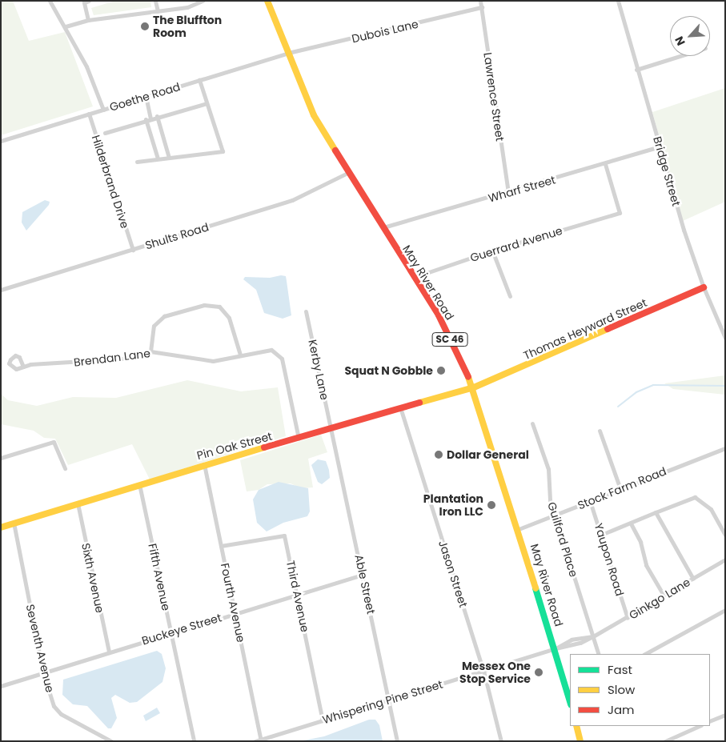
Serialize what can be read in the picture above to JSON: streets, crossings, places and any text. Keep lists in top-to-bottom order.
{
  "streets": {
    "main road": [
      "May River Road",
      "Thomas Heyward Street",
      "SC 46",
      "Pin Oak Street"
    ],
    "street": [
      "Dubois Lane",
      "Goethe Road",
      "Lawrence Street",
      "Bridge Street",
      "Hilderbrand Drive",
      "Wharf Street",
      "Shults Road",
      "Guerrard Avenue",
      "Brendan Lane",
      "Kerby Lane",
      "Stock Farm Road",
      "Guilford Place",
      "Yaupon Road",
      "Jason Street",
      "Fifth Avenue",
      "Sixth Avenue",
      "Able Street",
      "Third Avenue",
      "Ginkgo Lane",
      "Fourth Avenue",
      "Buckeye Street",
      "Seventh Avenue",
      "Whispering Pine Street"
    ]
  },
  "crossings": [
    ["Dubois Lane", "Goethe Road"],
    ["Dubois Lane", "Lawrence Street"],
    ["Dubois Lane", "May River Road"],
    ["Goethe Road", "Hilderbrand Drive"],
    ["Goethe Road", "May River Road"],
    ["Lawrence Street", "Wharf Street"],
    ["Bridge Street", "Wharf Street"],
    ["Bridge Street", "Thomas Heyward Street"],
    ["Hilderbrand Drive", "Shults Road"],
    ["Wharf Street", "Guerrard Avenue"],
    ["Wharf Street", "May River Road"],
    ["Shults Road", "May River Road"],
    ["Guerrard Avenue", "May River Road"],
    ["May River Road", "Thomas Heyward Street"],
    ["May River Road", "Pin Oak Street"],
    ["May River Road", "Stock Farm Road"],
    ["May River Road", "Ginkgo Lane"],
    ["May River Road", "Whispering Pine Street"],
    ["Thomas Heyward Street", "Pin Oak Street"],
    ["Brendan Lane", "Pin Oak Street"],
    ["Kerby Lane", "Pin Oak Street"],
    ["Kerby Lane", "Able Street"],
    ["Pin Oak Street", "Jason Street"],
    ["Pin Oak Street", "Fifth Avenue"],
    ["Pin Oak Street", "Sixth Avenue"],
    ["Pin Oak Street", "Able Street"],
    ["Pin Oak Street", "Fourth Avenue"],
    ["Pin Oak Street", "Seventh Avenue"],
    ["Stock Farm Road", "Guilford Place"],
    ["Stock Farm Road", "Yaupon Road"],
    ["Guilford Place", "Ginkgo Lane"],
    ["Yaupon Road", "Ginkgo Lane"],
    ["Jason Street", "Whispering Pine Street"],
    ["Fifth Avenue", "Buckeye Street"],
    ["Sixth Avenue", "Buckeye Street"],
    ["Able Street", "Buckeye Street"],
    ["Able Street", "Whispering Pine Street"],
    ["Third Avenue", "Fourth Avenue"],
    ["Third Avenue", "Buckeye Street"],
    ["Third Avenue", "Whispering Pine Street"],
    ["Ginkgo Lane", "Whispering Pine Street"],
    ["Fourth Avenue", "Buckeye Street"],
    ["Fourth Avenue", "Whispering Pine Street"],
    ["Buckeye Street", "Seventh Avenue"]
  ],
  "places": [
    "The Bluffton Room",
    "Squat N Gobble",
    "Dollar General",
    "Plantation Iron LLC",
    "Messex One Stop Service"
  ],
  "legend": ["Fast", "Slow", "Jam"],
  "north": "bottom left"
}
